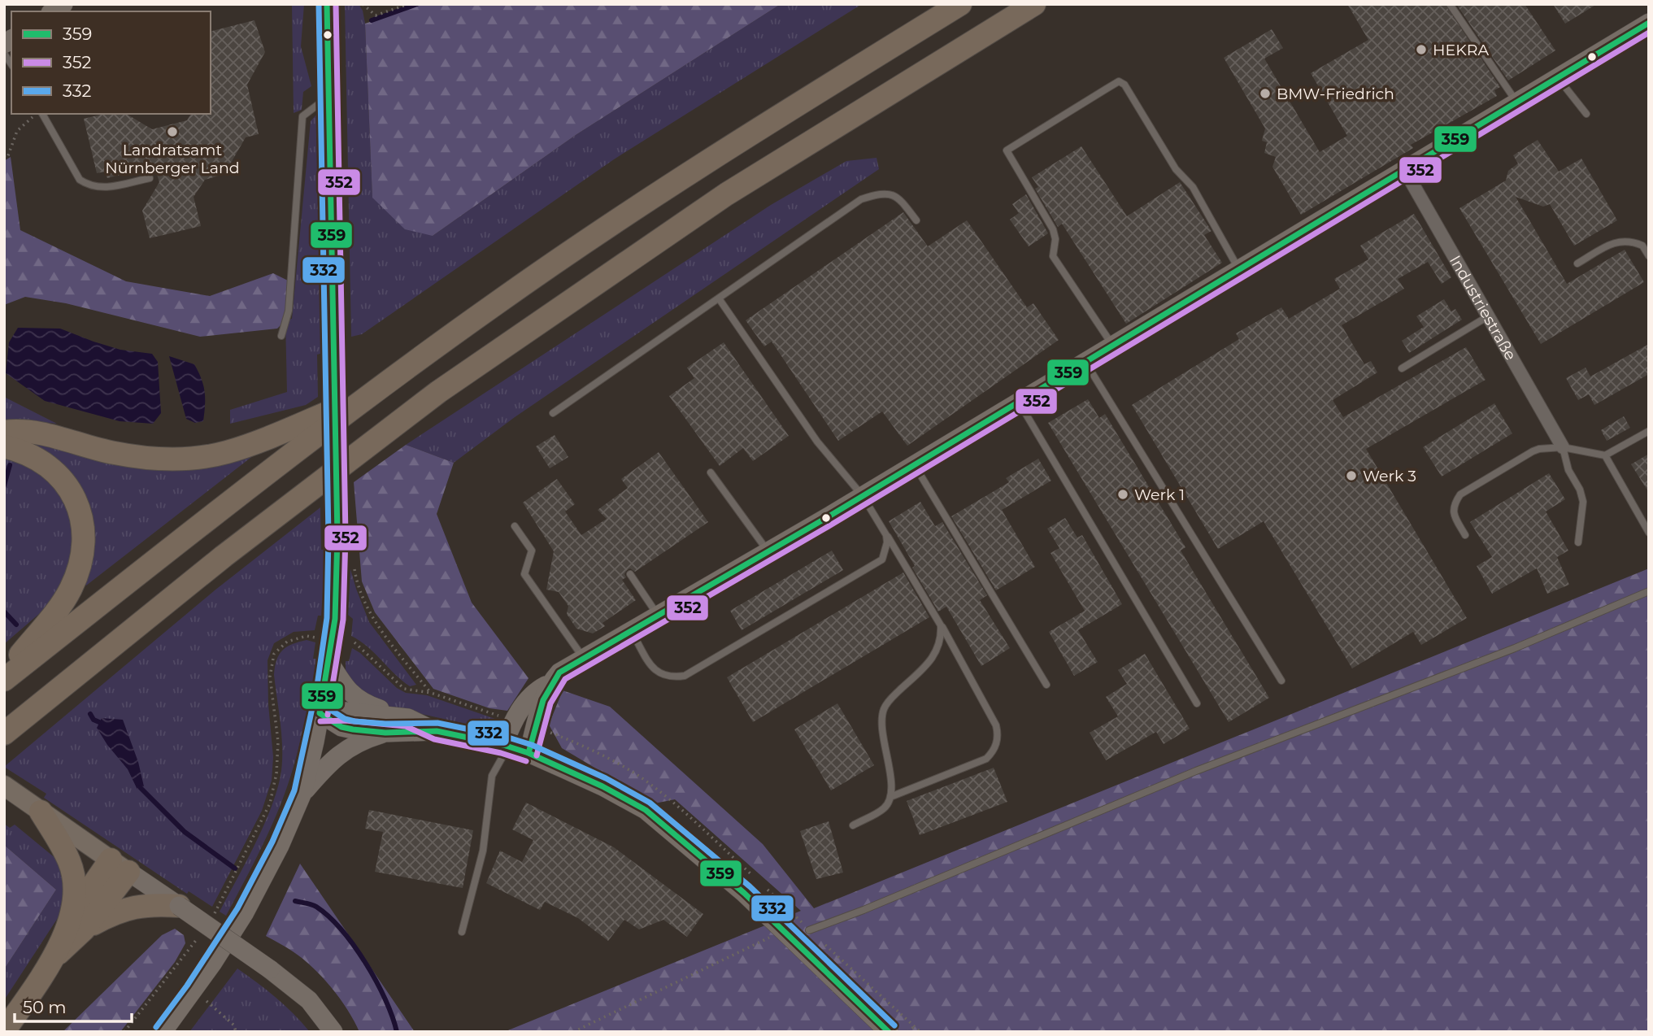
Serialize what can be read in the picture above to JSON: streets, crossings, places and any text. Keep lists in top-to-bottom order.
{
  "streets": {
    "street": ["Industriestraße"]
  },
  "places": [
    "HEKRA",
    "BMW-Friedrich",
    "Landratsamt Nürnberger Land",
    "Werk 3",
    "Werk 1"
  ],
  "lines": ["transit line 359", "transit line 352", "transit line 332"],
  "legend": ["359", "352", "332"],
  "scale_bar": "50 m"
}
